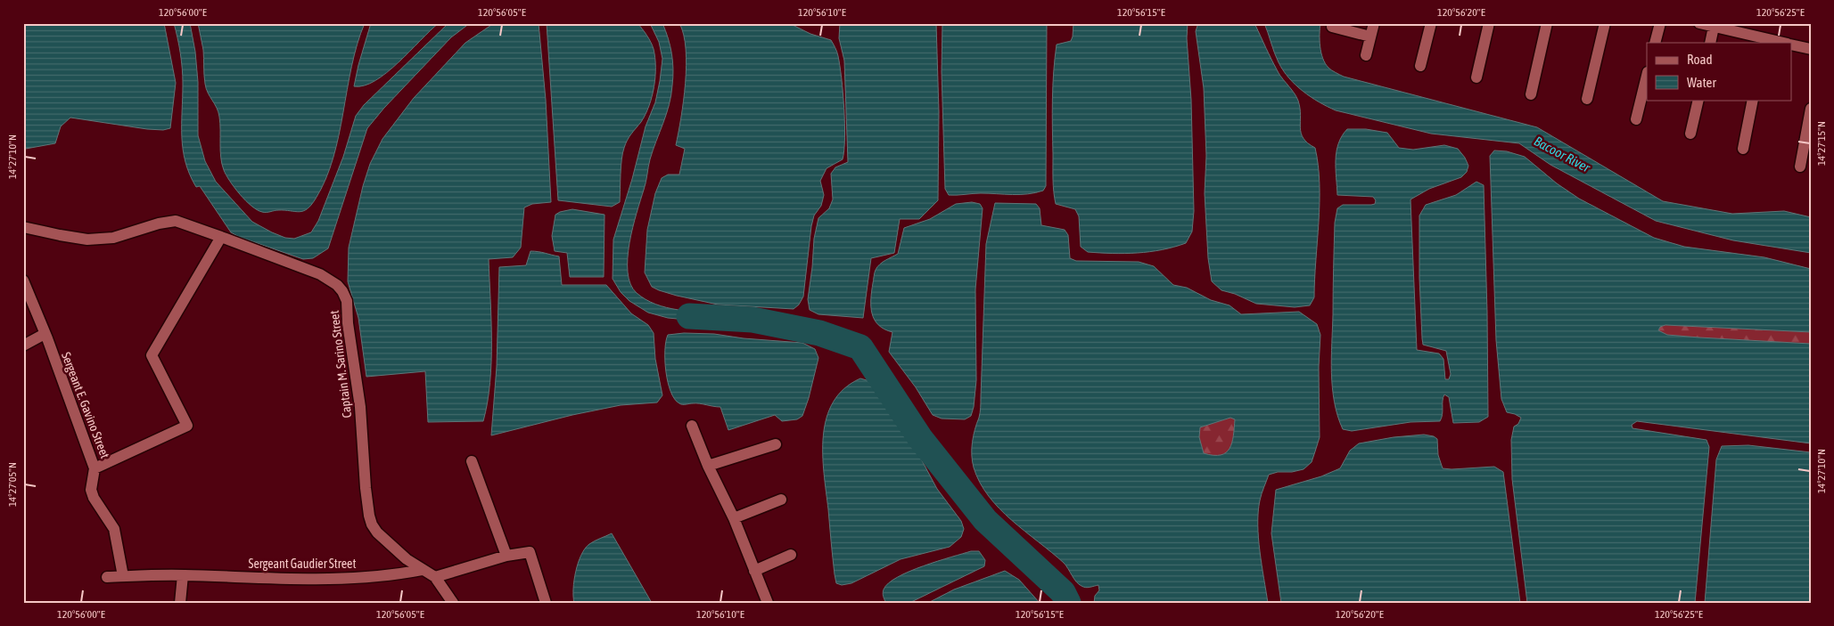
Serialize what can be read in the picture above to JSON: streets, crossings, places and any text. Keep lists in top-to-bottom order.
{
  "streets": {
    "street": ["Captain M. Sarino Street", "Sergeant E. Gavino Street", "Sergeant Gaudier Street"]
  },
  "crossings": [
    ["Captain M. Sarino Street", "Sergeant E. Gavino Street"],
    ["Captain M. Sarino Street", "Sergeant Gaudier Street"]
  ],
  "water": ["Bacoor River"],
  "legend": ["Road", "Water"],
  "coordinates": [
    "120°56'00\"E",
    "120°56'05\"E",
    "120°56'10\"E",
    "120°56'15\"E",
    "120°56'20\"E",
    "120°56'25\"E",
    "14°27'15\"N",
    "14°27'10\"N",
    "14°27'05\"N"
  ]
}
